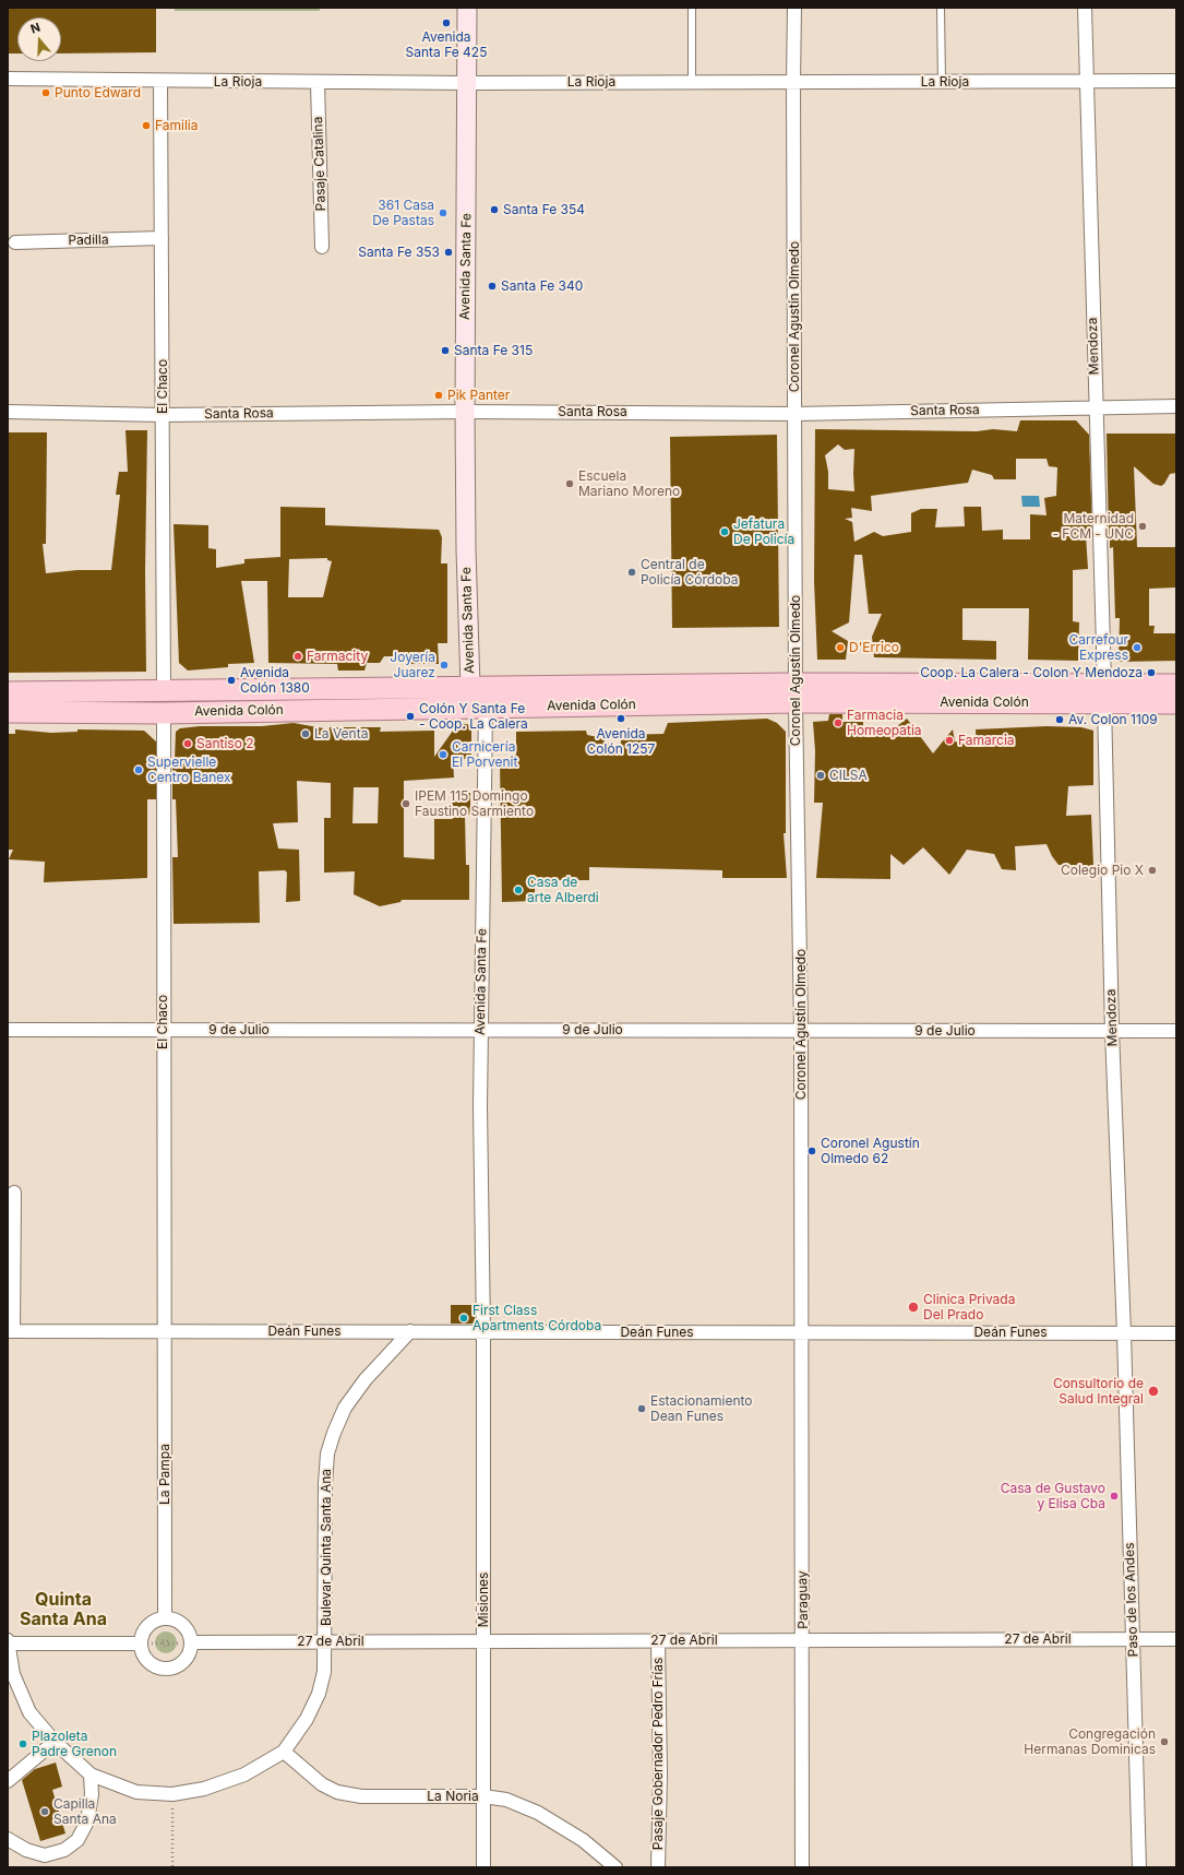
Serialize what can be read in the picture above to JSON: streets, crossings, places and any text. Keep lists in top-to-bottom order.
{
  "streets": {
    "main road": ["Avenida Santa Fe", "Avenida Colón"],
    "street": [
      "La Rioja",
      "Pasaje Catalina",
      "Padilla",
      "Coronel Agustín Olmedo",
      "Mendoza",
      "El Chaco",
      "Santa Rosa",
      "9 de Julio",
      "Deán Funes",
      "La Pampa",
      "Bulevar Quinta Santa Ana",
      "Misiones",
      "Paraguay",
      "Paso de los Andes",
      "27 de Abril",
      "Pasaje Gobernador Pedro Frías",
      "La Noria"
    ]
  },
  "crossings": [
    ["La Rioja", "Pasaje Catalina"],
    ["La Rioja", "Avenida Santa Fe"],
    ["La Rioja", "Coronel Agustín Olmedo"],
    ["La Rioja", "Mendoza"],
    ["La Rioja", "El Chaco"],
    ["Padilla", "El Chaco"],
    ["Avenida Santa Fe", "Santa Rosa"],
    ["Avenida Santa Fe", "Avenida Colón"],
    ["Avenida Santa Fe", "9 de Julio"],
    ["Avenida Santa Fe", "Deán Funes"],
    ["Avenida Santa Fe", "Misiones"],
    ["Coronel Agustín Olmedo", "Santa Rosa"],
    ["Coronel Agustín Olmedo", "Avenida Colón"],
    ["Coronel Agustín Olmedo", "9 de Julio"],
    ["Coronel Agustín Olmedo", "Deán Funes"],
    ["Coronel Agustín Olmedo", "Paraguay"],
    ["Mendoza", "Santa Rosa"],
    ["Mendoza", "Avenida Colón"],
    ["Mendoza", "9 de Julio"],
    ["Mendoza", "Deán Funes"],
    ["Mendoza", "Paso de los Andes"],
    ["El Chaco", "Santa Rosa"],
    ["El Chaco", "Avenida Colón"],
    ["El Chaco", "9 de Julio"],
    ["El Chaco", "Deán Funes"],
    ["El Chaco", "La Pampa"],
    ["Deán Funes", "La Pampa"],
    ["Deán Funes", "Bulevar Quinta Santa Ana"],
    ["Deán Funes", "Misiones"],
    ["Deán Funes", "Paraguay"],
    ["Deán Funes", "Paso de los Andes"],
    ["La Pampa", "27 de Abril"],
    ["Bulevar Quinta Santa Ana", "27 de Abril"],
    ["Bulevar Quinta Santa Ana", "La Noria"],
    ["Misiones", "27 de Abril"],
    ["Misiones", "La Noria"],
    ["Paraguay", "27 de Abril"],
    ["Paso de los Andes", "27 de Abril"],
    ["27 de Abril", "Pasaje Gobernador Pedro Frías"]
  ],
  "districts": ["Quinta Santa Ana"],
  "places": [
    "Avenida Santa Fe 425",
    "Punto Edward",
    "Familia",
    "Santa Fe 354",
    "361 Casa De Pastas",
    "Santa Fe 353",
    "Santa Fe 340",
    "Santa Fe 315",
    "Pik Panter",
    "Escuela Mariano Moreno",
    "Maternidad - FCM - UNC",
    "Jefatura De Policía",
    "Central de Policía Córdoba",
    "D'Errico",
    "Carrefour Express",
    "Farmacity",
    "Joyería Juarez",
    "Coop. La Calera - Colon Y Mendoza",
    "Avenida Colón 1380",
    "Colón Y Santa Fe - Coop. La Calera",
    "Avenida Colón 1257",
    "Av. Colon 1109",
    "Farmacia Homeopatia",
    "La Venta",
    "Famarcia",
    "Santiso 2",
    "Carnicería El Porvenit",
    "Supervielle Centro Banex",
    "CILSA",
    "IPEM 115 Domingo Faustino Sarmiento",
    "Colegio Pio X",
    "Casa de arte Alberdi",
    "Coronel Agustín Olmedo 62",
    "Clinica Privada Del Prado",
    "First Class Apartments Córdoba",
    "Consultorio de Salud Integral",
    "Estacionamiento Dean Funes",
    "Casa de Gustavo y Elisa Cba",
    "Congregación Hermanas Dominicas",
    "Plazoleta Padre Grenon",
    "Capilla Santa Ana"
  ],
  "north": "top"
}
